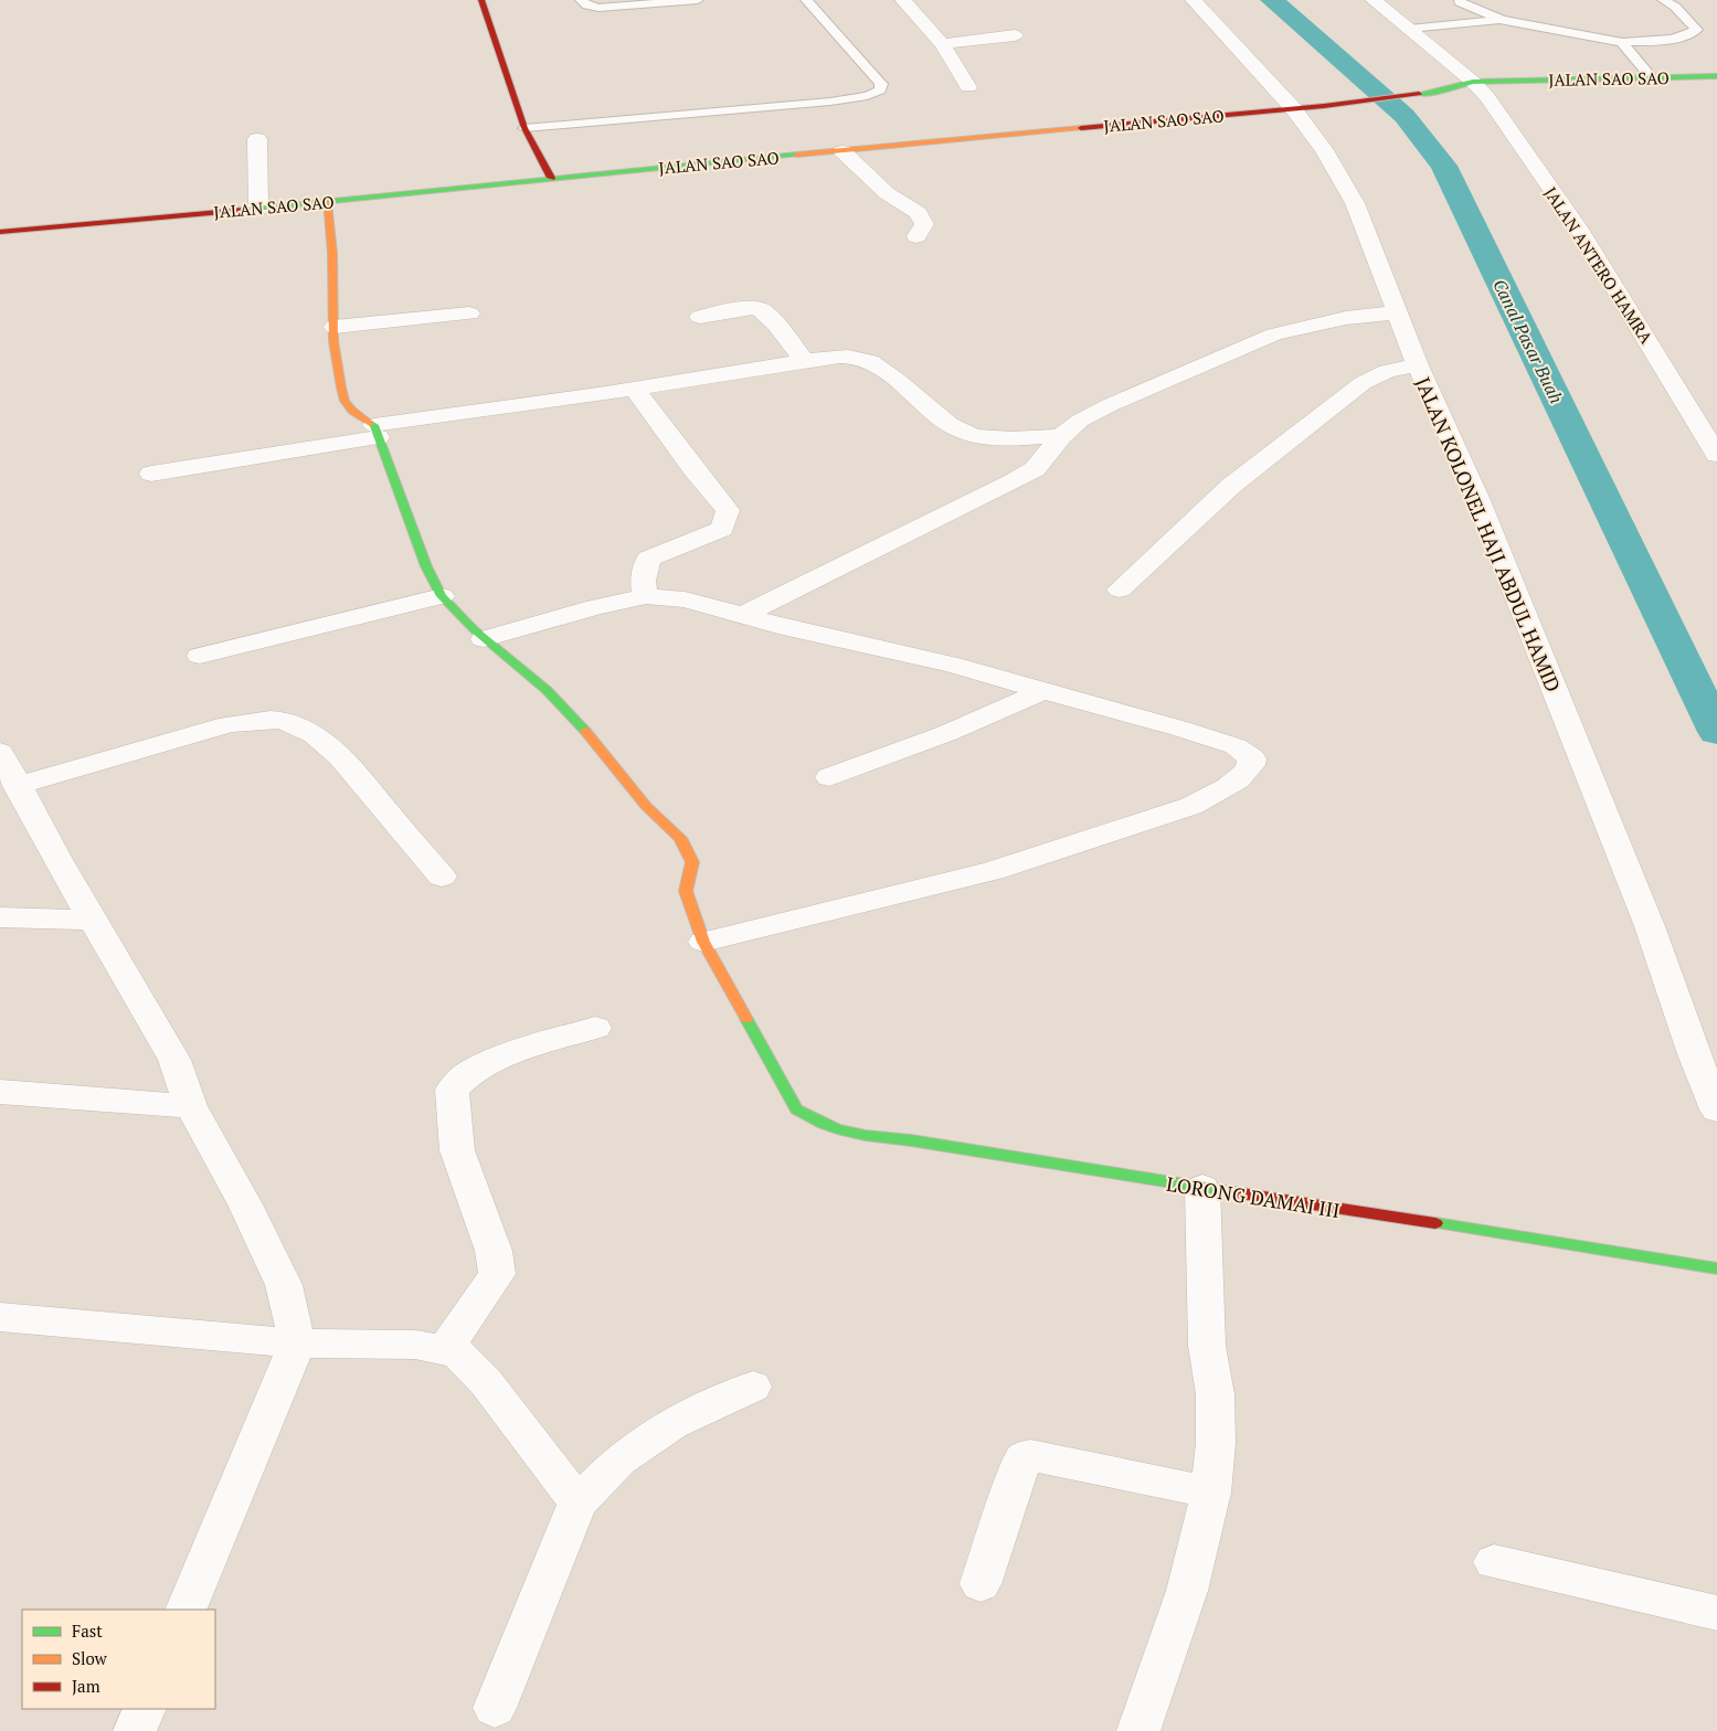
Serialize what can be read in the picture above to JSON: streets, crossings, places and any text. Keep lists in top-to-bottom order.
{
  "streets": {
    "street": [
      "JALAN SAO SAO",
      "JALAN ANTERO HAMRA",
      "JALAN KOLONEL HAJI ABDUL HAMID",
      "LORONG DAMAI III"
    ]
  },
  "crossings": [
    ["JALAN SAO SAO", "JALAN ANTERO HAMRA"],
    ["JALAN SAO SAO", "JALAN KOLONEL HAJI ABDUL HAMID"]
  ],
  "water": ["Canal Pasar Buah"],
  "legend": ["Fast", "Slow", "Jam"]
}
